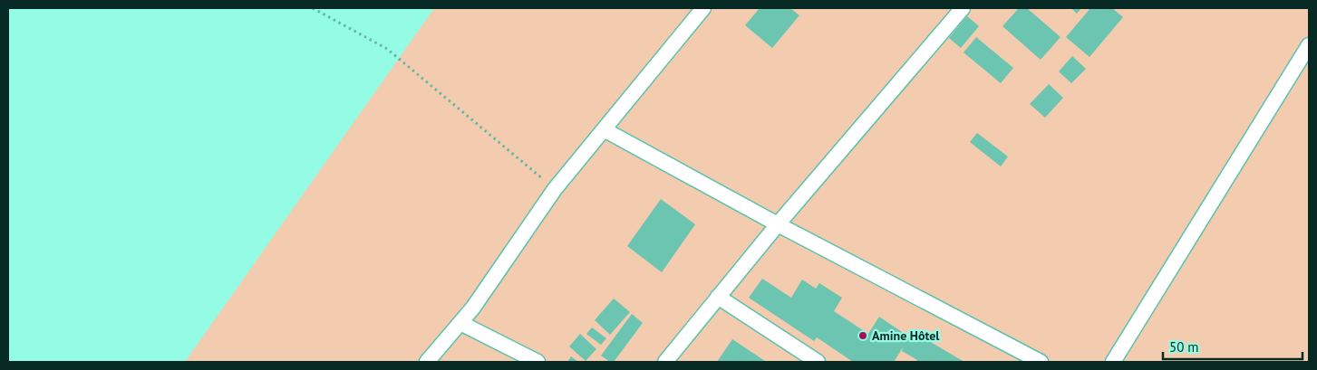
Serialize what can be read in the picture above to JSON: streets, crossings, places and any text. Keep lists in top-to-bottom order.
{
  "places": ["Amine Hôtel"],
  "scale_bar": "50 m"
}
